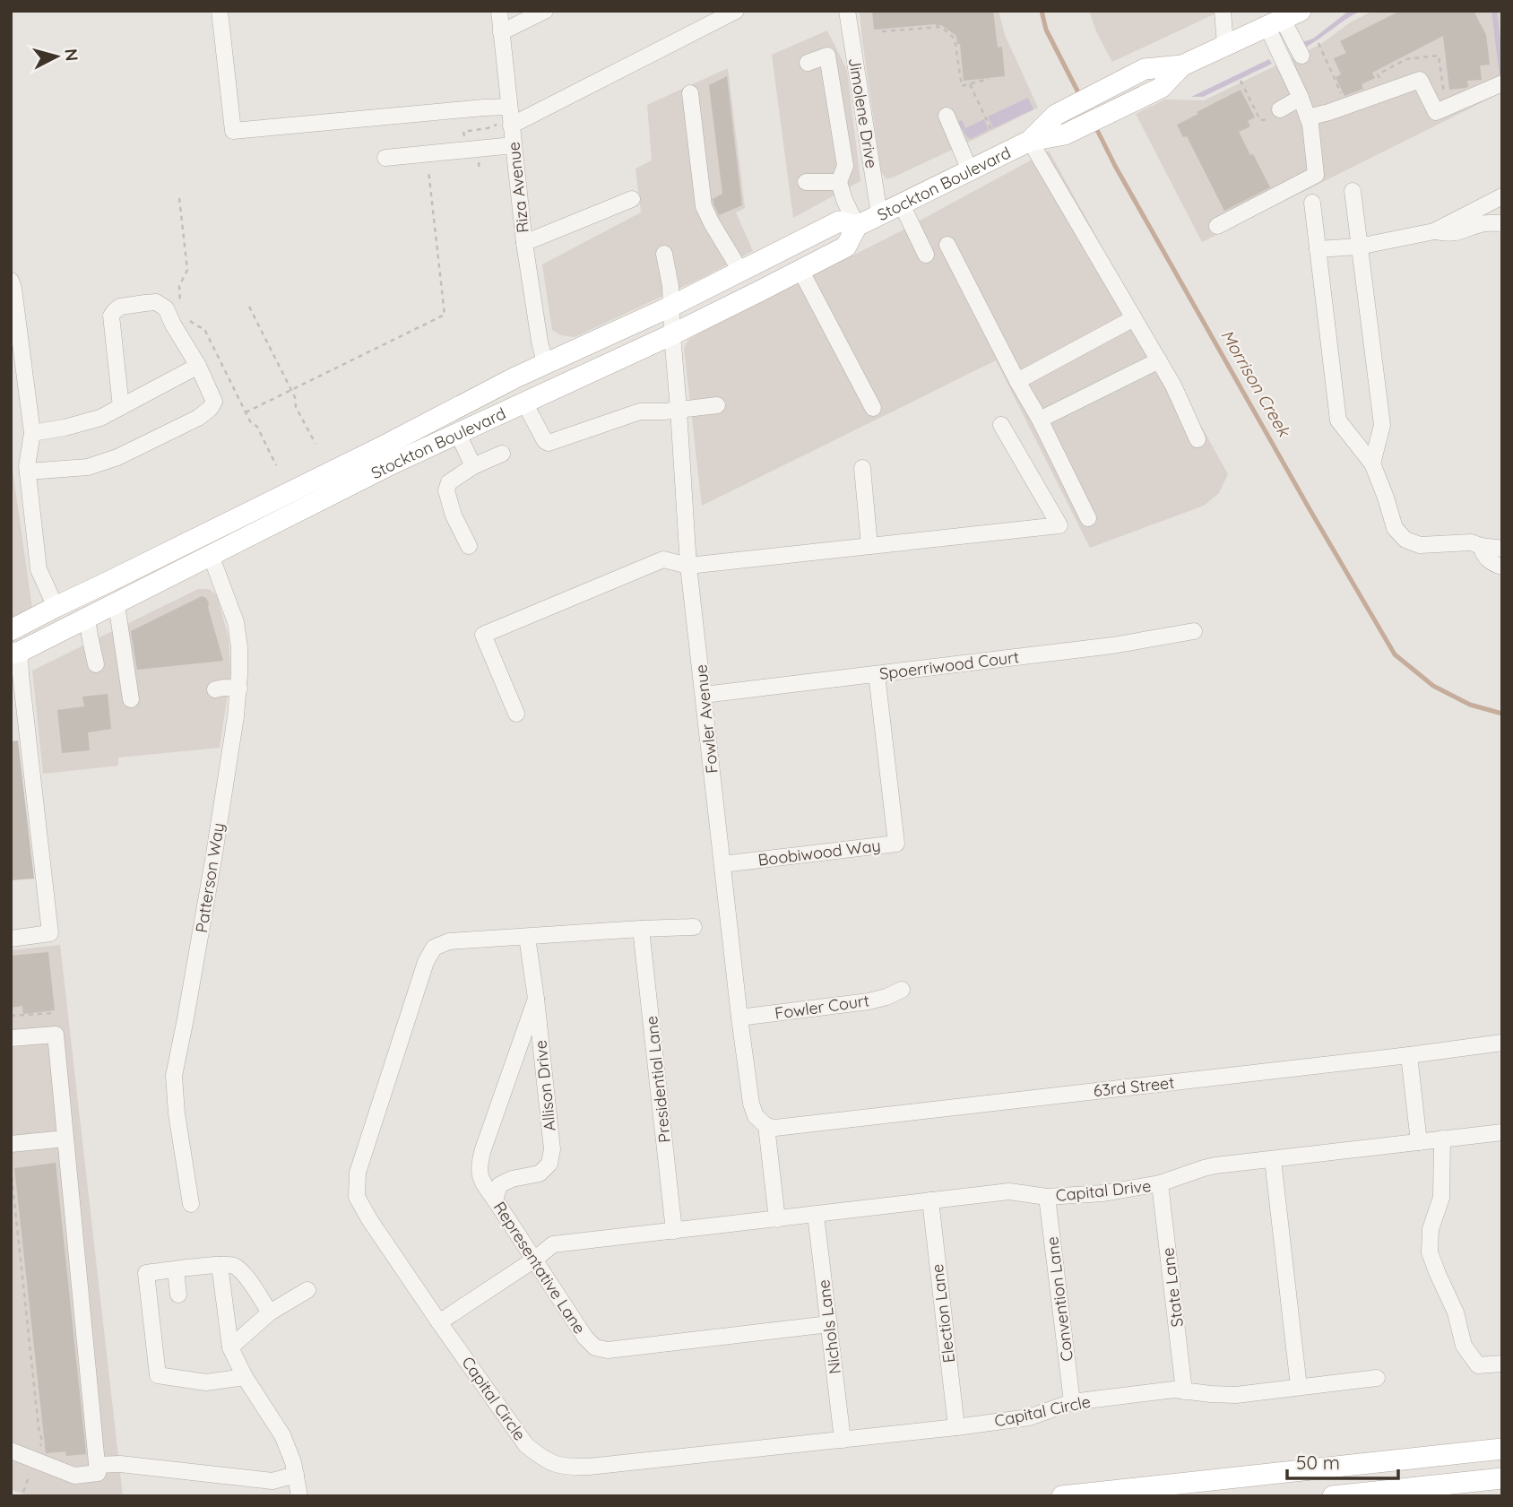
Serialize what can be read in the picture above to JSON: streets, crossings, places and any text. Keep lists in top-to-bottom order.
{
  "streets": {
    "main road": ["Stockton Boulevard"],
    "street": [
      "Jimolene Drive",
      "Riza Avenue",
      "Spoerriwood Court",
      "Fowler Avenue",
      "Boobiwood Way",
      "Patterson Way",
      "Fowler Court",
      "Presidential Lane",
      "Allison Drive",
      "63rd Street",
      "Capital Drive",
      "Representative Lane",
      "State Lane",
      "Convention Lane",
      "Election Lane",
      "Nichols Lane",
      "Capital Circle"
    ]
  },
  "crossings": [
    ["Jimolene Drive", "Stockton Boulevard"],
    ["Stockton Boulevard", "Riza Avenue"],
    ["Stockton Boulevard", "Fowler Avenue"],
    ["Stockton Boulevard", "Patterson Way"],
    ["Spoerriwood Court", "Fowler Avenue"],
    ["Spoerriwood Court", "Boobiwood Way"],
    ["Fowler Avenue", "Boobiwood Way"],
    ["Fowler Avenue", "Fowler Court"],
    ["Fowler Avenue", "63rd Street"],
    ["Presidential Lane", "Capital Drive"],
    ["Presidential Lane", "Capital Circle"],
    ["Allison Drive", "Representative Lane"],
    ["Allison Drive", "Capital Circle"],
    ["Capital Drive", "Representative Lane"],
    ["Capital Drive", "State Lane"],
    ["Capital Drive", "Convention Lane"],
    ["Capital Drive", "Election Lane"],
    ["Capital Drive", "Nichols Lane"],
    ["Capital Drive", "Capital Circle"],
    ["Representative Lane", "Nichols Lane"],
    ["State Lane", "Capital Circle"],
    ["Convention Lane", "Capital Circle"],
    ["Election Lane", "Capital Circle"],
    ["Nichols Lane", "Capital Circle"]
  ],
  "water": ["Morrison Creek"],
  "scale_bar": "50 m",
  "north": "right"
}
